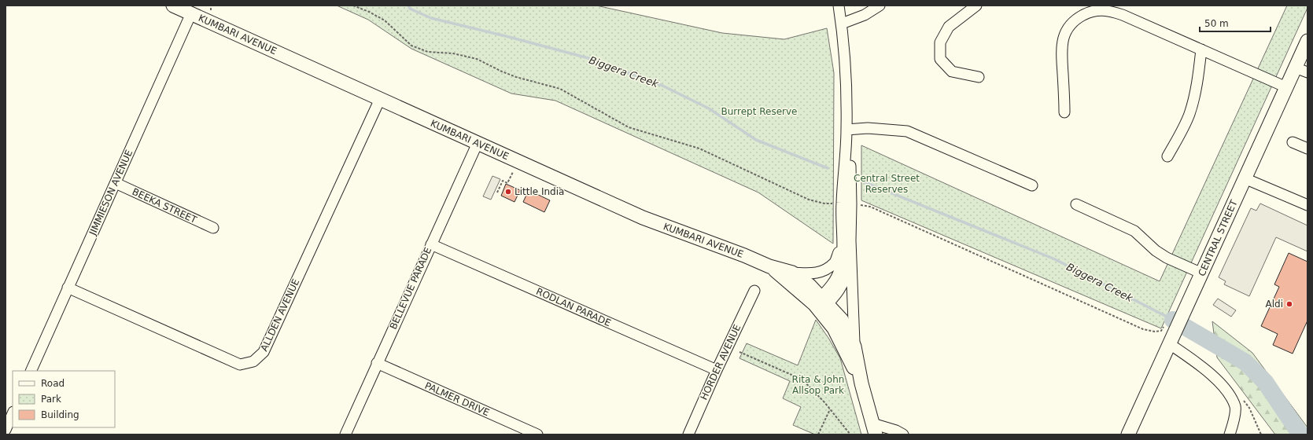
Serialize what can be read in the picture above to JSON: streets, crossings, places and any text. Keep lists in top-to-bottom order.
{
  "streets": {
    "main road": ["KUMBARI AVENUE", "CENTRAL STREET"],
    "street": [
      "JIMMIESON AVENUE",
      "BEEKA STREET",
      "BELLEVUE PARADE",
      "RODLAN PARADE",
      "ALLDEN AVENUE",
      "HORDER AVENUE",
      "PALMER DRIVE"
    ]
  },
  "crossings": [
    ["KUMBARI AVENUE", "JIMMIESON AVENUE"],
    ["KUMBARI AVENUE", "BELLEVUE PARADE"],
    ["KUMBARI AVENUE", "ALLDEN AVENUE"],
    ["JIMMIESON AVENUE", "BEEKA STREET"],
    ["JIMMIESON AVENUE", "ALLDEN AVENUE"],
    ["BELLEVUE PARADE", "RODLAN PARADE"],
    ["BELLEVUE PARADE", "PALMER DRIVE"],
    ["RODLAN PARADE", "HORDER AVENUE"]
  ],
  "water": ["Biggera Creek"],
  "parks": ["Burrept Reserve", "Central Street Reserves", "Rita & John Allsop Park"],
  "places": ["Little India", "Aldi"],
  "legend": ["Road", "Park", "Building"],
  "scale_bar": "50 m"
}
